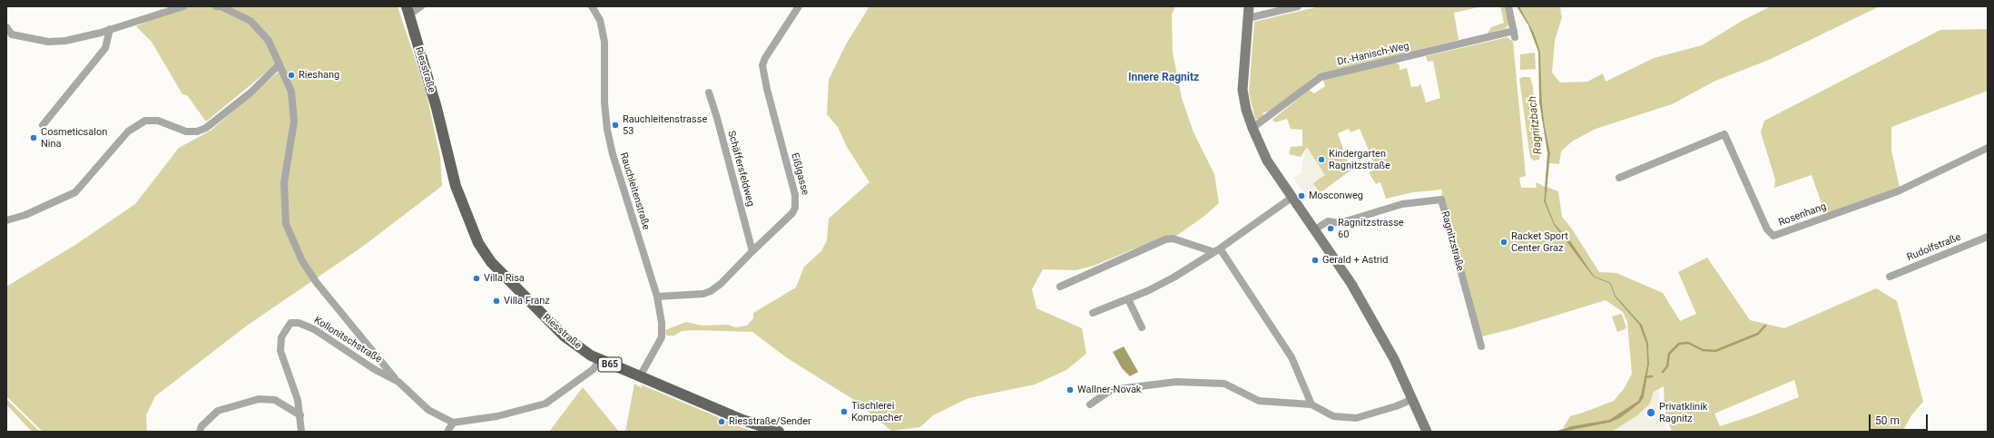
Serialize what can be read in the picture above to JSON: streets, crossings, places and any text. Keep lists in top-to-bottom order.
{
  "streets": {
    "main road": ["Riesstraße", "B65"],
    "street": [
      "Dr.-Hanisch-Weg",
      "Schäffersfeldweg",
      "Eißlgasse",
      "Rauchleitenstraße",
      "Rosenhang",
      "Ragnitzstraße",
      "Rudolfstraße",
      "Kollonitschstraße"
    ]
  },
  "crossings": [
    ["Riesstraße", "Rauchleitenstraße"],
    ["Schäffersfeldweg", "Eißlgasse"],
    ["Eißlgasse", "Rauchleitenstraße"]
  ],
  "districts": ["Innere Ragnitz"],
  "water": ["Ragnitzbach"],
  "places": [
    "Rieshang",
    "Rauchleitenstrasse 53",
    "Cosmeticsalon Nina",
    "Kindergarten Ragnitzstraße",
    "Mosconweg",
    "Ragnitzstrasse 60",
    "Racket Sport Center Graz",
    "Gerald + Astrid",
    "Villa Risa",
    "Villa Franz",
    "Wallner-Novak",
    "Tischlerei Kompacher",
    "Privatklinik Ragnitz",
    "Riesstraße/Sender"
  ],
  "scale_bar": "50 m"
}
